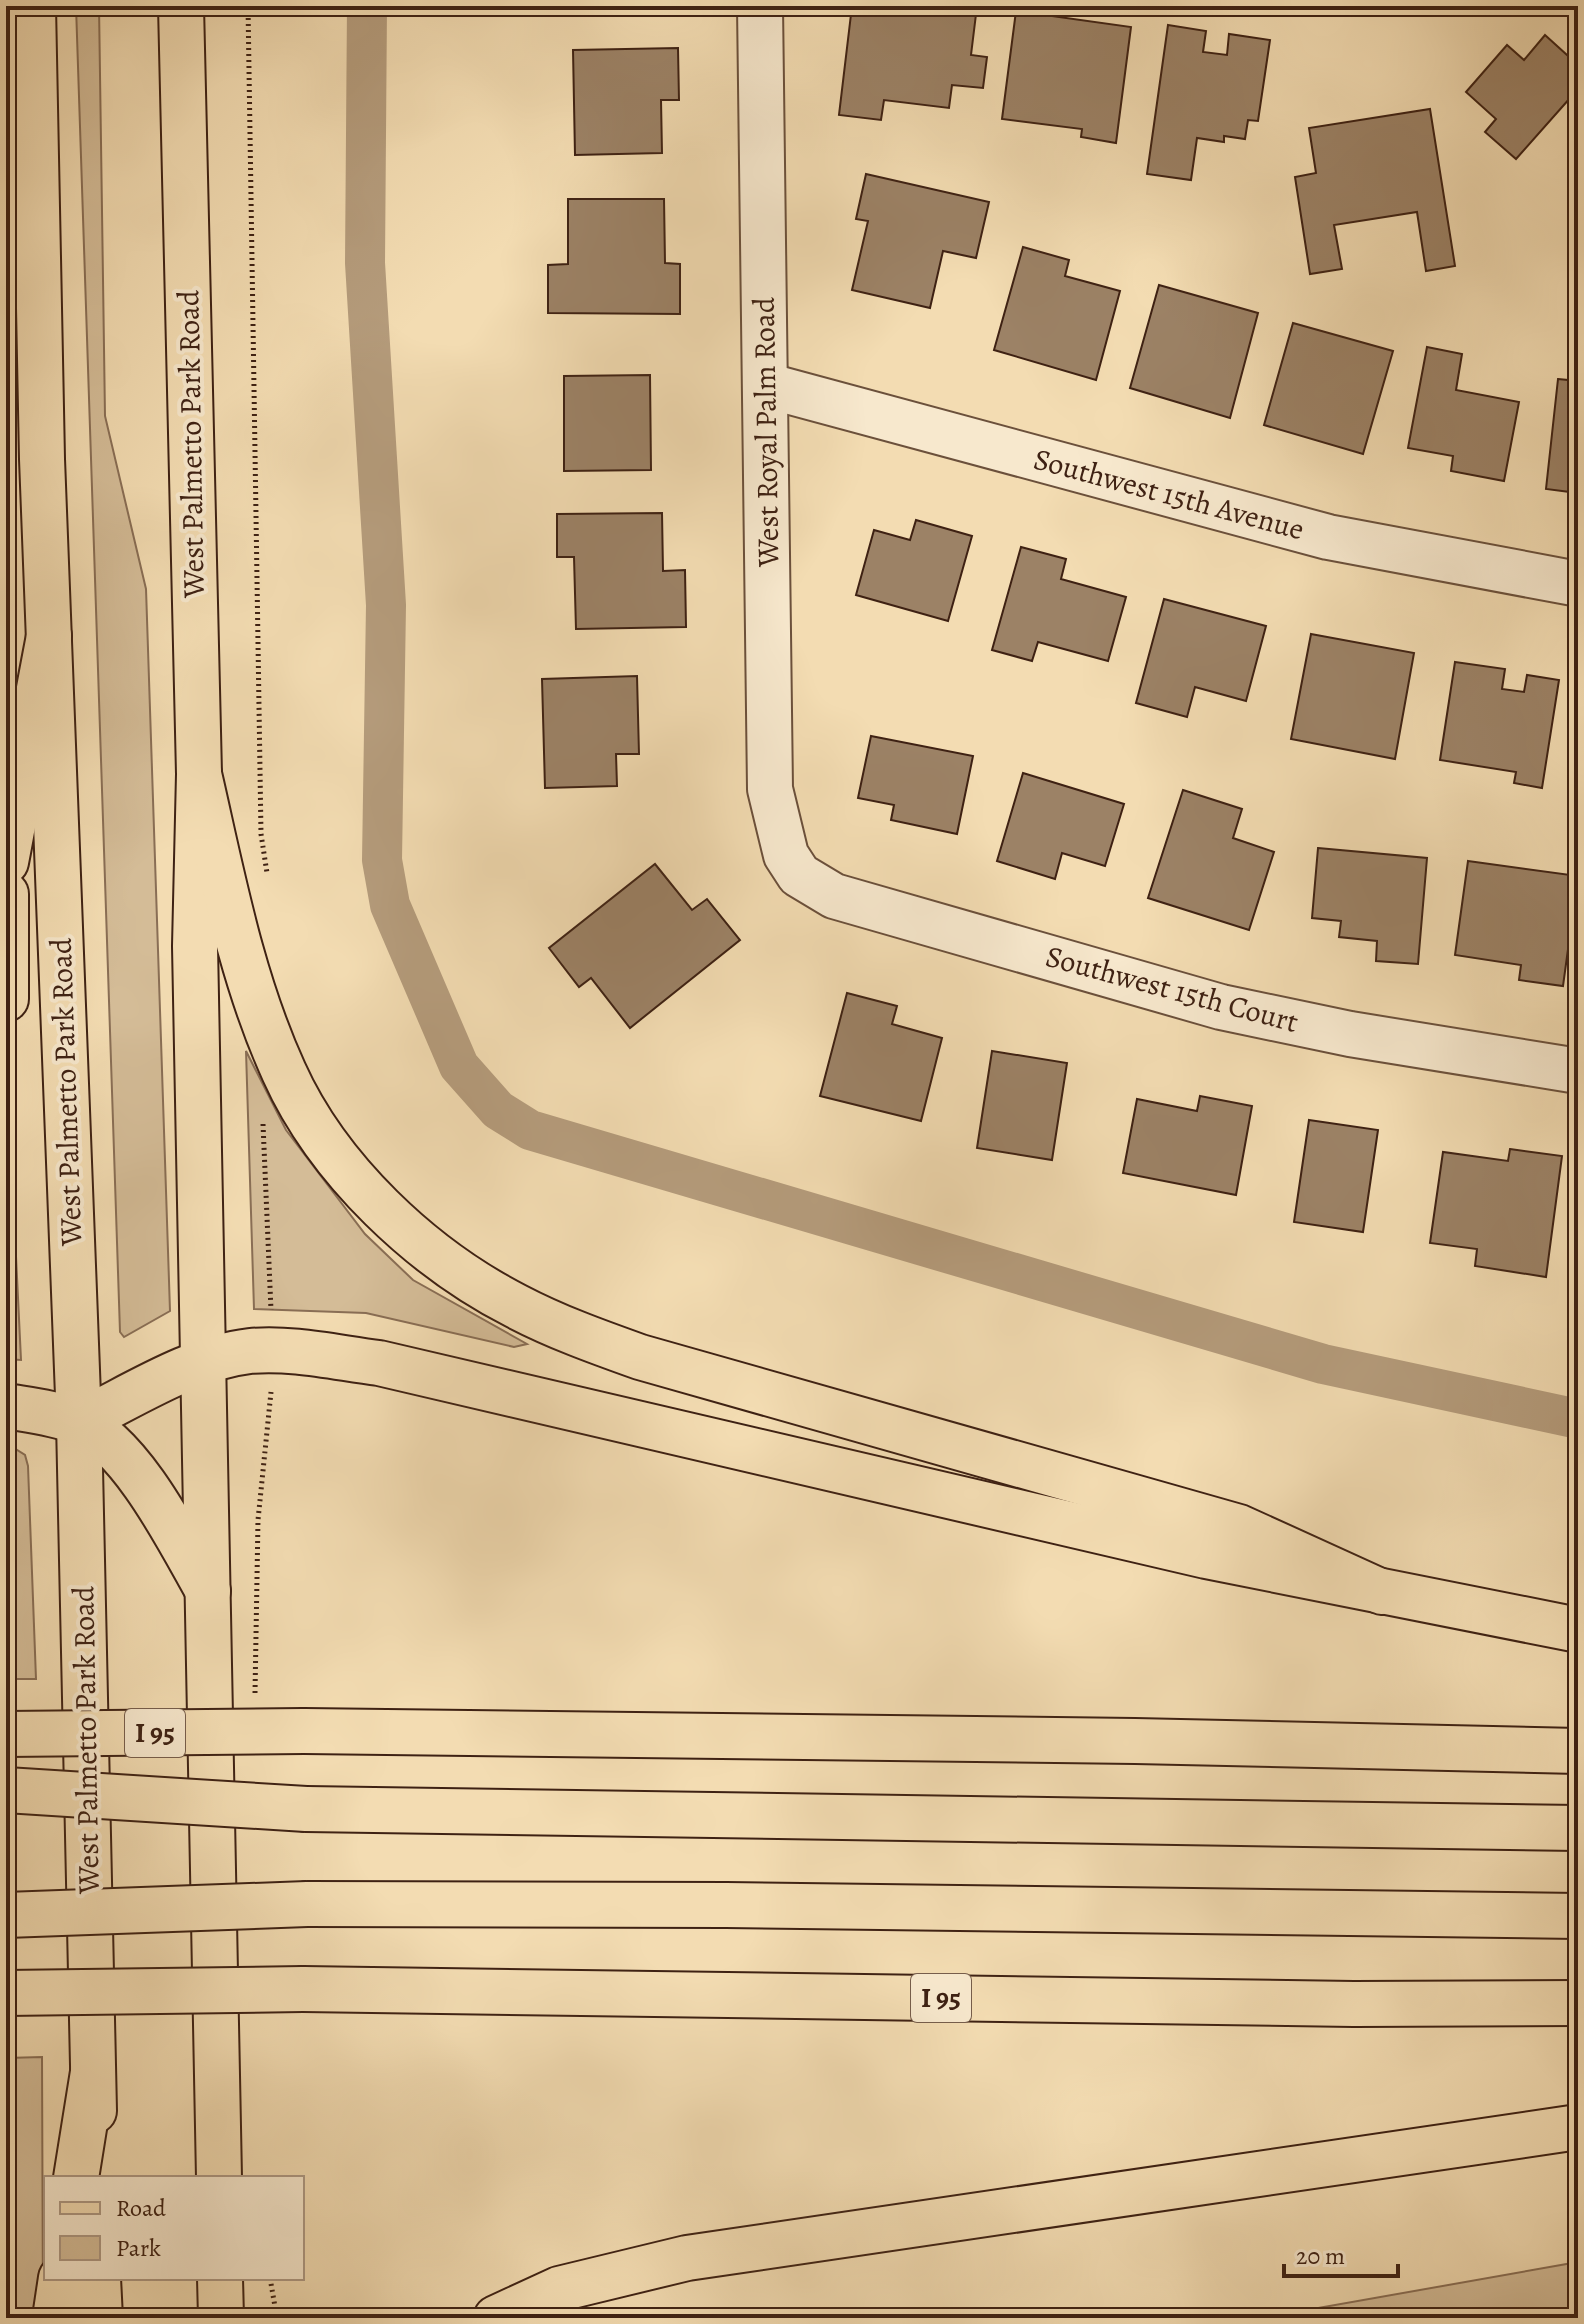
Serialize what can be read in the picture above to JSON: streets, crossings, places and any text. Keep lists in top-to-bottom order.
{
  "streets": {
    "main road": ["West Palmetto Park Road", "I 95"],
    "street": ["West Royal Palm Road", "Southwest 15th Avenue", "Southwest 15th Court"]
  },
  "crossings": [
    ["West Royal Palm Road", "Southwest 15th Avenue"],
    ["West Royal Palm Road", "Southwest 15th Court"]
  ],
  "legend": ["Road", "Park"],
  "scale_bar": "20 m"
}
